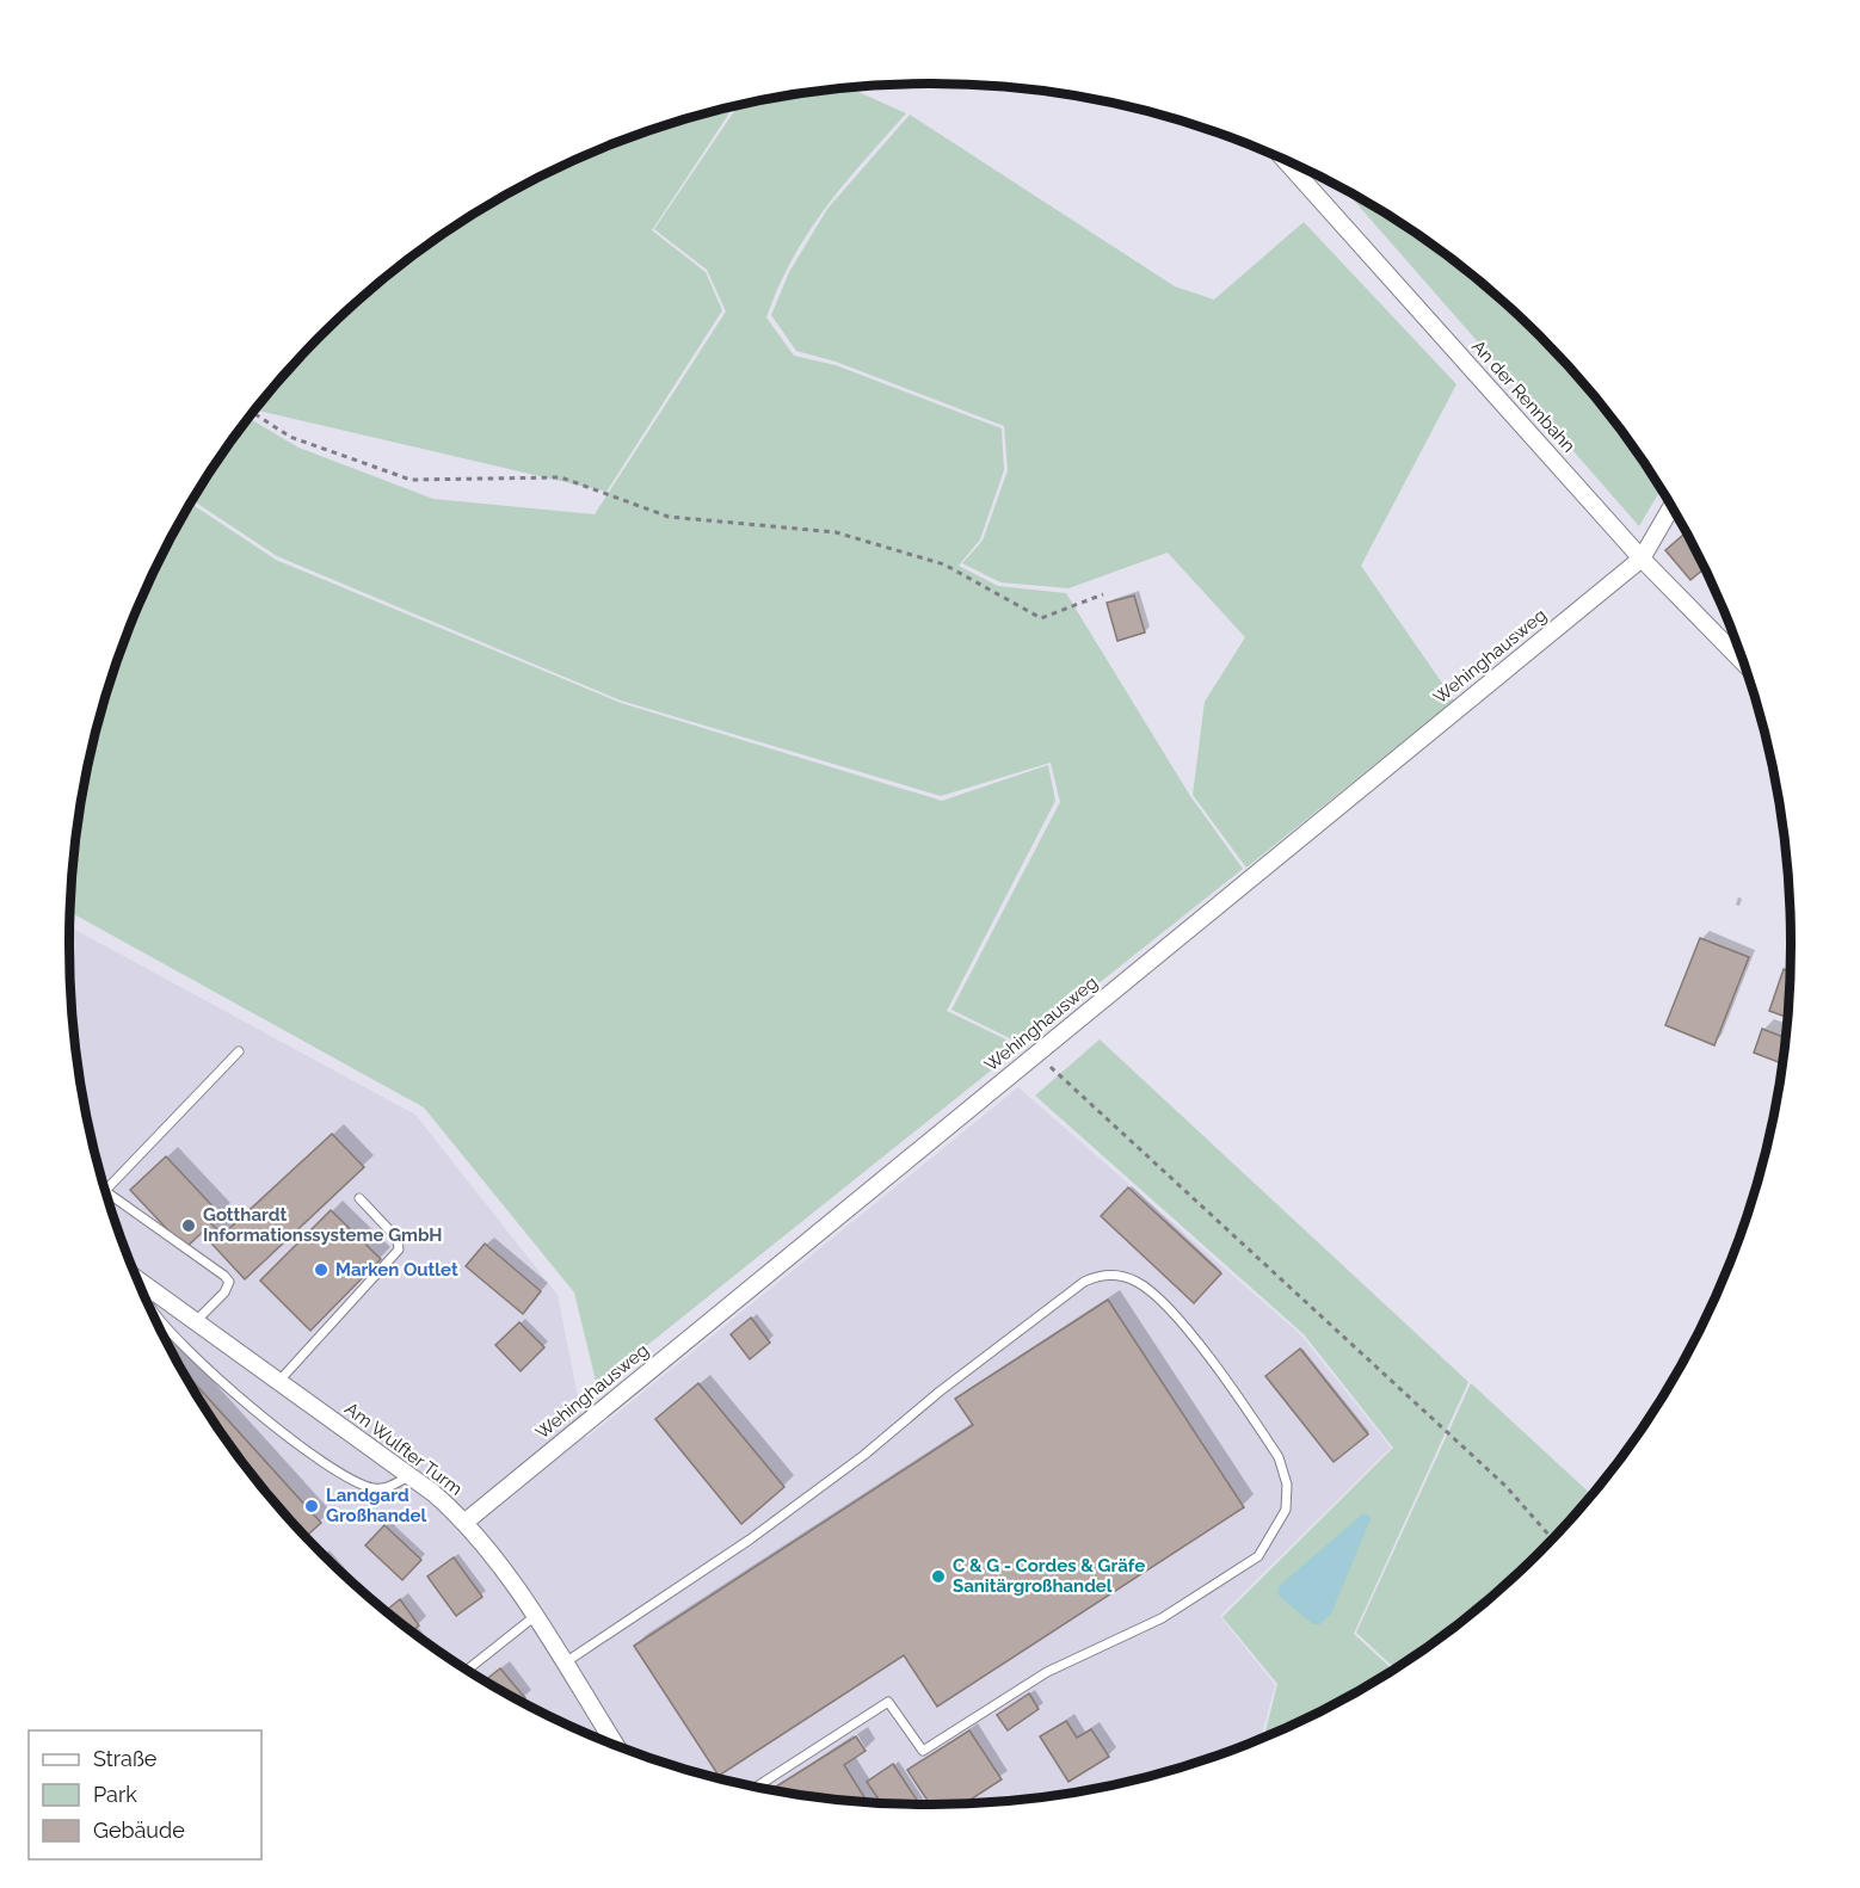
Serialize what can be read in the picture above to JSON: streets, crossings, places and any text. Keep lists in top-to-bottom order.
{
  "streets": {
    "street": ["An der Rennbahn", "Wehinghausweg", "Am Wulfter Turm"]
  },
  "crossings": [
    ["An der Rennbahn", "Wehinghausweg"],
    ["Wehinghausweg", "Am Wulfter Turm"]
  ],
  "places": [
    "Gotthardt Informationssysteme GmbH",
    "Marken Outlet",
    "Landgard Großhandel",
    "C & G - Cordes & Gräfe Sanitärgroßhandel"
  ],
  "legend": ["Straße", "Park", "Gebäude"]
}
